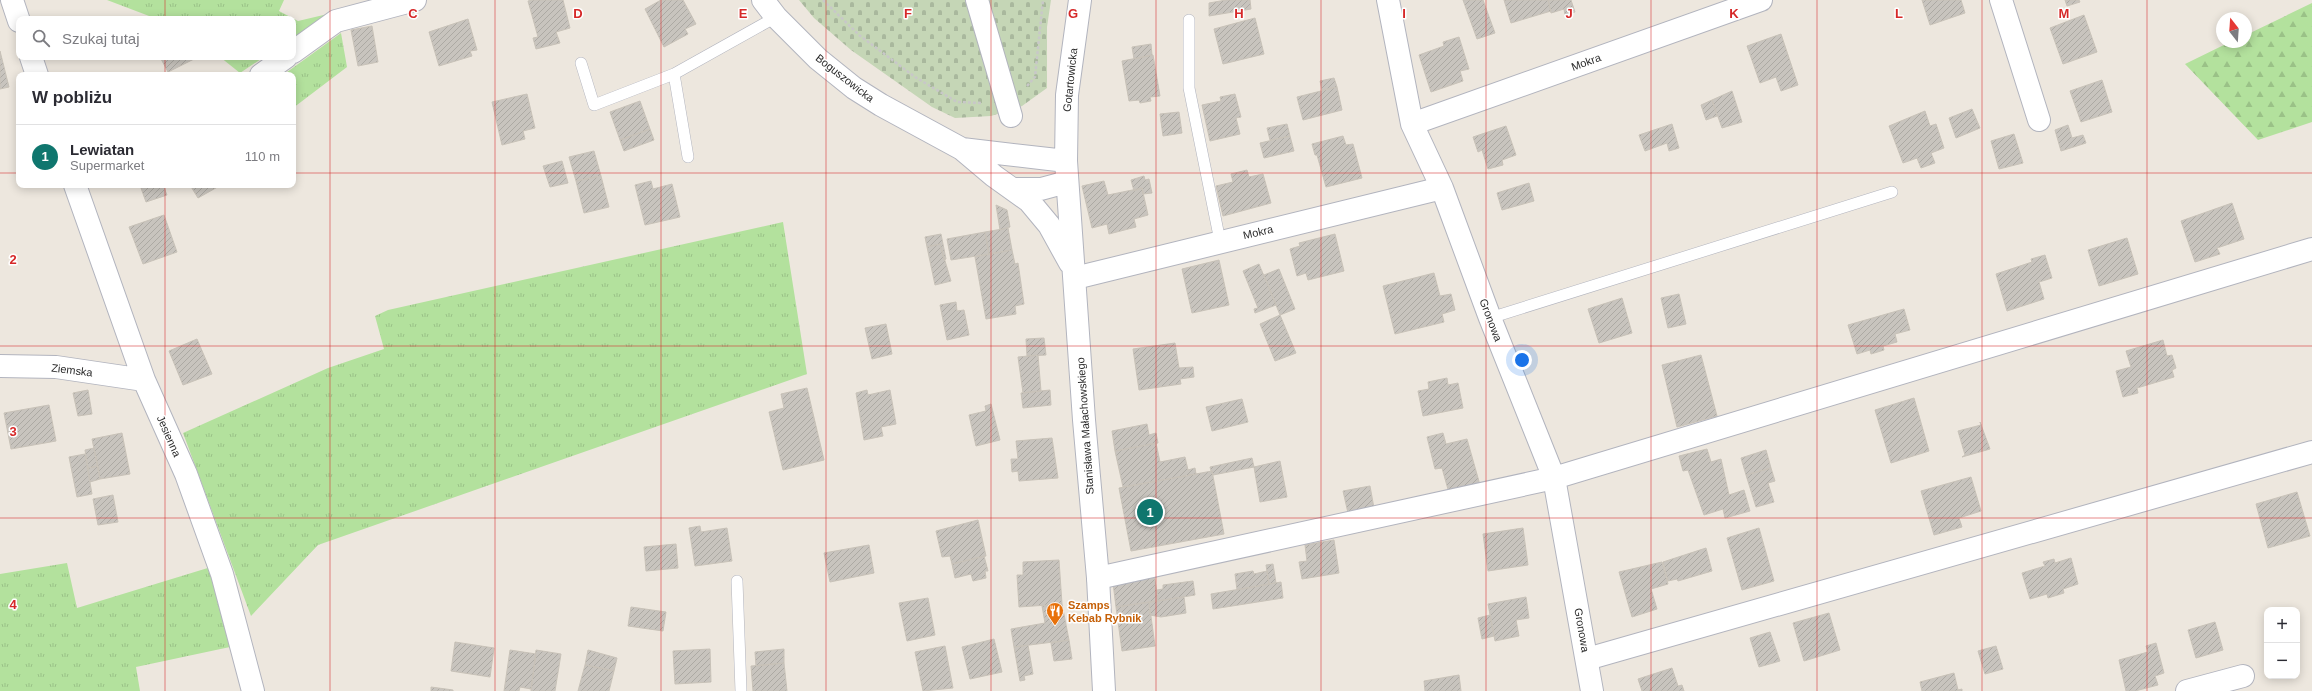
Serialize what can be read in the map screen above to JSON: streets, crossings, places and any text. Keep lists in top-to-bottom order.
{
  "streets": {
    "street": [
      "Mokra",
      "Boguszowicka",
      "Gotartowicka",
      "Gronowa",
      "Ziemska",
      "Stanisława Małachowskiego",
      "Jesienna"
    ]
  },
  "crossings": [
    ["Mokra", "Boguszowicka"],
    ["Mokra", "Gronowa"],
    ["Mokra", "Stanisława Małachowskiego"],
    ["Boguszowicka", "Gotartowicka"],
    ["Boguszowicka", "Stanisława Małachowskiego"],
    ["Gotartowicka", "Stanisława Małachowskiego"],
    ["Ziemska", "Jesienna"]
  ],
  "places": {
    "restaurant": ["Szamps Kebab Rybnik"]
  },
  "north": "top",
  "page": {
    "search": "Szukaj tutaj",
    "heading": "W pobliżu",
    "list": [
      {
        "mark": "1",
        "name": "Lewiatan",
        "note": "Supermarket",
        "value": "110 m"
      }
    ],
    "pins": "1",
    "map_buttons": ["+", "−"]
  },
  "grid": {
    "columns": [
      "C",
      "D",
      "E",
      "F",
      "G",
      "H",
      "I",
      "J",
      "K",
      "L",
      "M"
    ],
    "rows": ["2", "3", "4"]
  }
}
